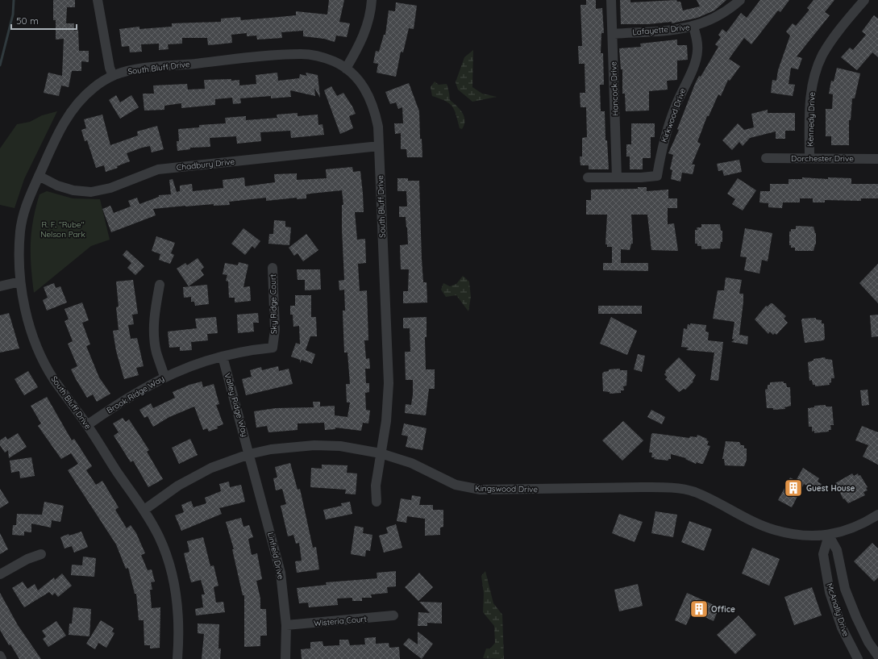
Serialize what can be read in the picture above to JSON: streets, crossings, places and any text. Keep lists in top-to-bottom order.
{
  "streets": {
    "street": [
      "Lafayette Drive",
      "South Bluff Drive",
      "Hancock Drive",
      "Kirkwood Drive",
      "Kennedy Drive",
      "Dorchester Drive",
      "Chadbury Drive",
      "Sky Ridge Court",
      "Brook Ridge Way",
      "Valley Ridge Way",
      "Kingswood Drive",
      "Linfield Drive",
      "McAnally Drive",
      "Wisteria Court"
    ]
  },
  "crossings": [
    ["Lafayette Drive", "Hancock Drive"],
    ["Lafayette Drive", "Kirkwood Drive"],
    ["South Bluff Drive", "Chadbury Drive"],
    ["South Bluff Drive", "Brook Ridge Way"],
    ["South Bluff Drive", "Kingswood Drive"],
    ["Hancock Drive", "Kirkwood Drive"],
    ["Kennedy Drive", "Dorchester Drive"],
    ["Sky Ridge Court", "Brook Ridge Way"],
    ["Sky Ridge Court", "Valley Ridge Way"],
    ["Brook Ridge Way", "Valley Ridge Way"],
    ["Valley Ridge Way", "Kingswood Drive"],
    ["Valley Ridge Way", "Linfield Drive"],
    ["Kingswood Drive", "Linfield Drive"],
    ["Kingswood Drive", "McAnally Drive"],
    ["Linfield Drive", "Wisteria Court"]
  ],
  "parks": ["R. F. \"Rube\" Nelson Park"],
  "places": {
    "building": ["Guest House", "Office"]
  },
  "scale_bar": "50 m"
}
